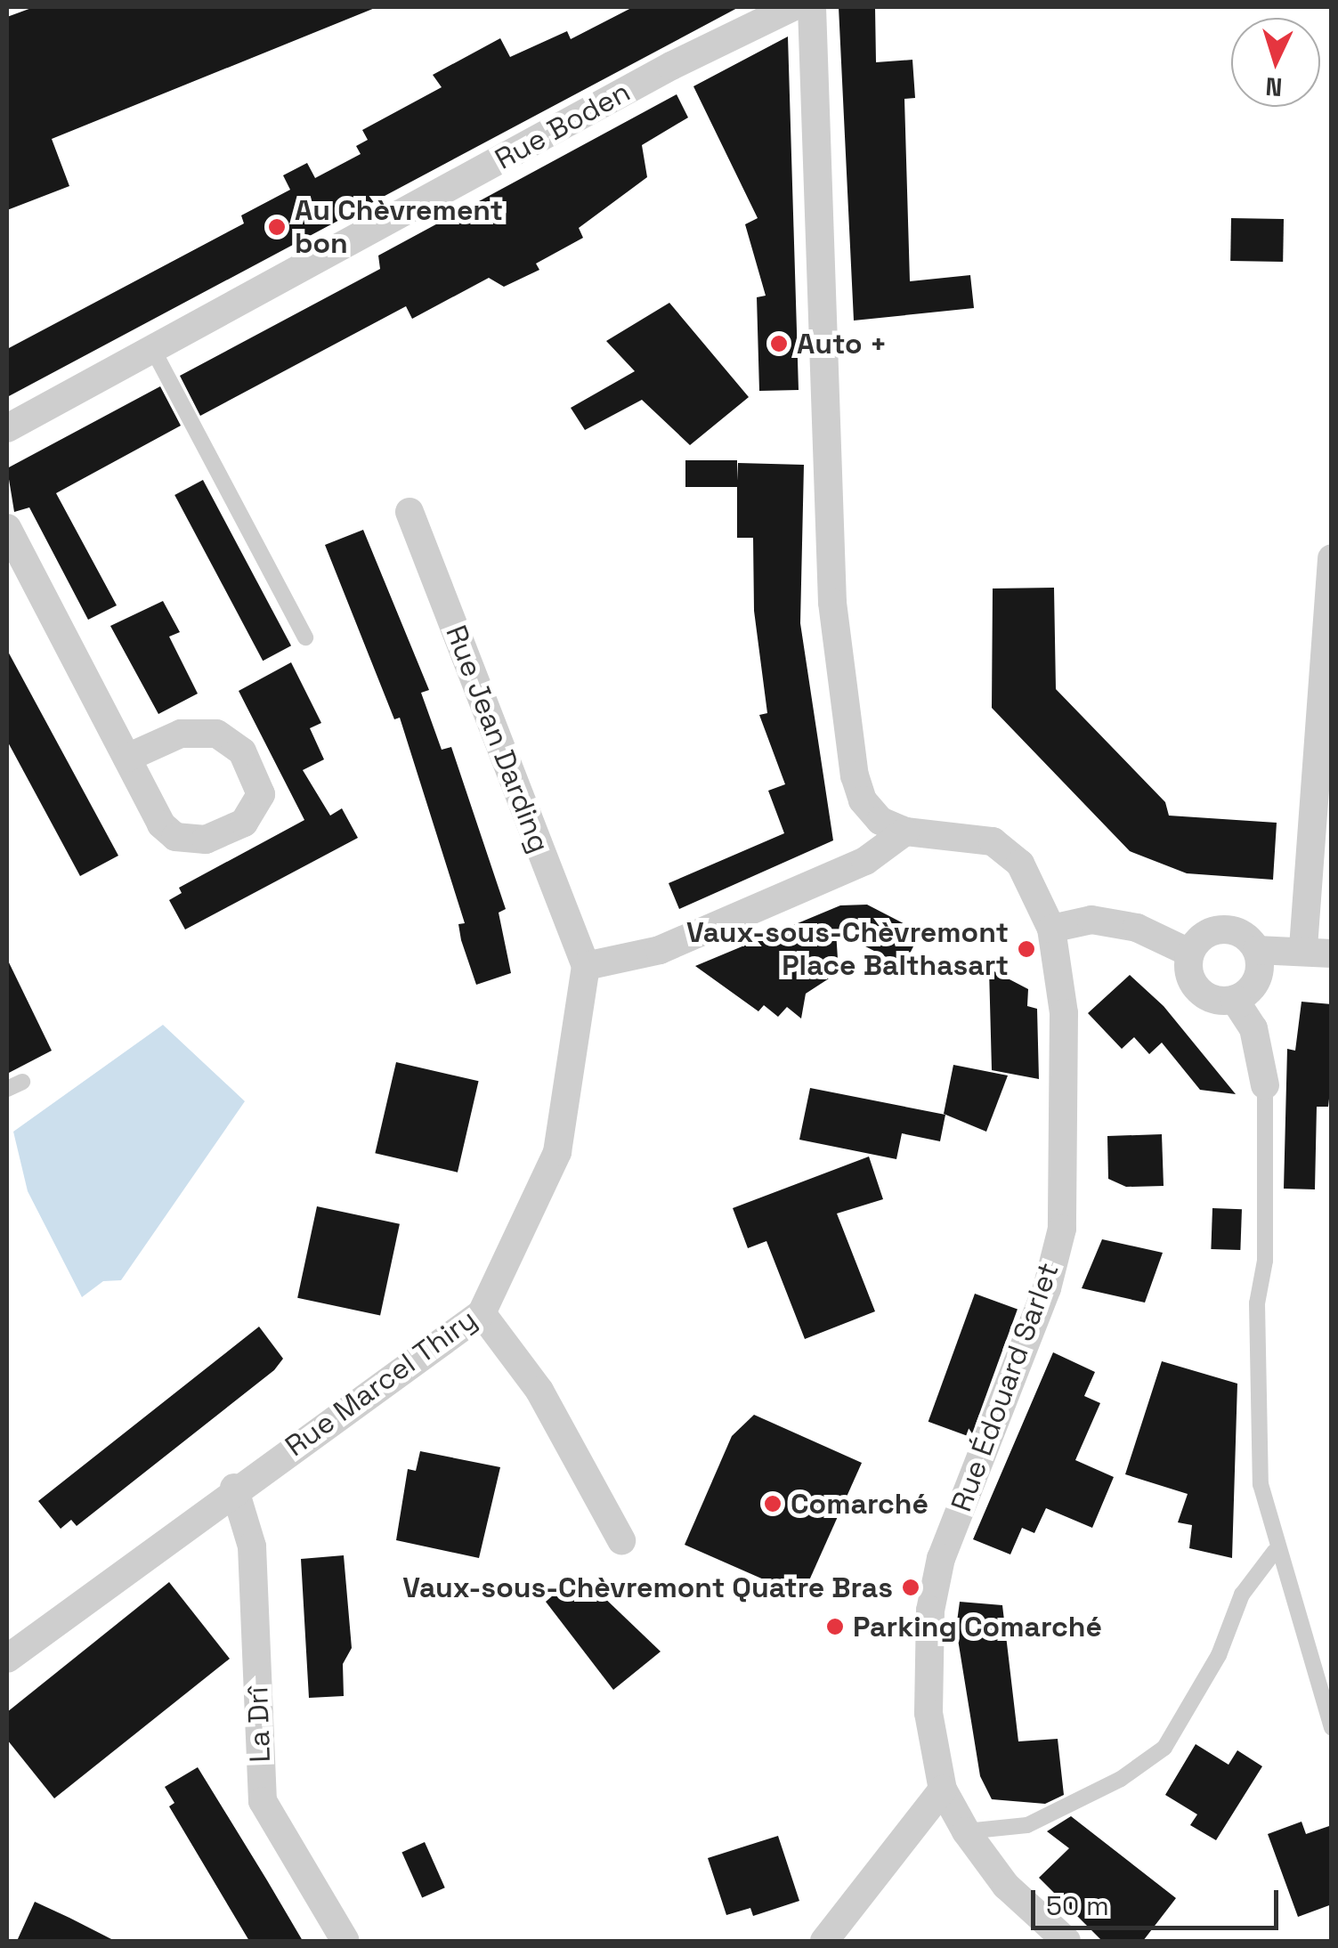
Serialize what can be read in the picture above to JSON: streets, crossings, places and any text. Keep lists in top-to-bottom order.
{
  "streets": {
    "street": [
      "Rue Boden",
      "Rue Jean Darding",
      "Rue Marcel Thiry",
      "Rue Édouard Sarlet",
      "La Drî"
    ]
  },
  "crossings": [
    ["Rue Jean Darding", "Rue Marcel Thiry"],
    ["Rue Marcel Thiry", "La Drî"]
  ],
  "places": [
    "Au Chèvrement bon",
    "Auto +",
    "Vaux-sous-Chèvremont Place Balthasart",
    "Comarché",
    "Vaux-sous-Chèvremont Quatre Bras",
    "Parking Comarché"
  ],
  "scale_bar": "50 m",
  "north": "bottom"
}
